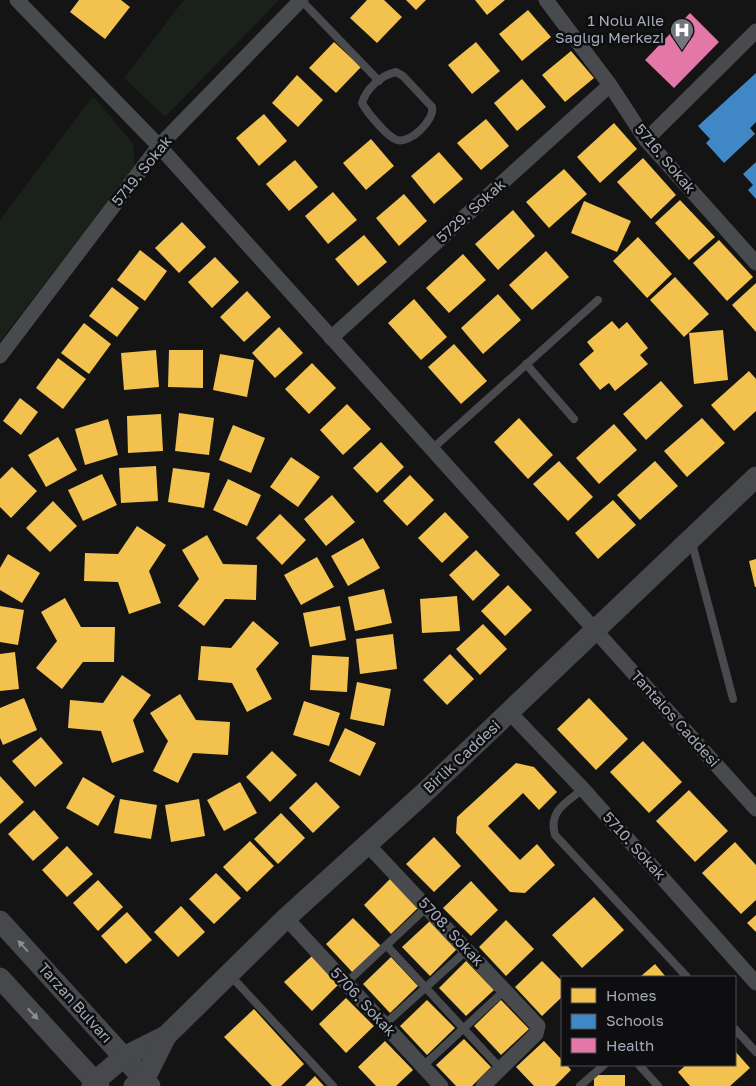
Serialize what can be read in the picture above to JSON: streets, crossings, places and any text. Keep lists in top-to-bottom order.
{
  "streets": {
    "street": [
      "5716. Sokak",
      "5719. Sokak",
      "5729. Sokak",
      "Tantalos Caddesi",
      "Birlik Caddesi",
      "5710. Sokak",
      "5708. Sokak",
      "5706. Sokak",
      "Tarzan Bulvarı"
    ]
  },
  "crossings": [
    ["5716. Sokak", "5729. Sokak"],
    ["5719. Sokak", "Tantalos Caddesi"],
    ["5729. Sokak", "Tantalos Caddesi"],
    ["Tantalos Caddesi", "Birlik Caddesi"],
    ["Birlik Caddesi", "5710. Sokak"],
    ["Birlik Caddesi", "5708. Sokak"],
    ["Birlik Caddesi", "5706. Sokak"],
    ["Birlik Caddesi", "Tarzan Bulvarı"]
  ],
  "places": {
    "hospital": ["1 Nolu Aile Sağlığı Merkezi"]
  },
  "legend": ["Homes", "Schools", "Health"]
}
